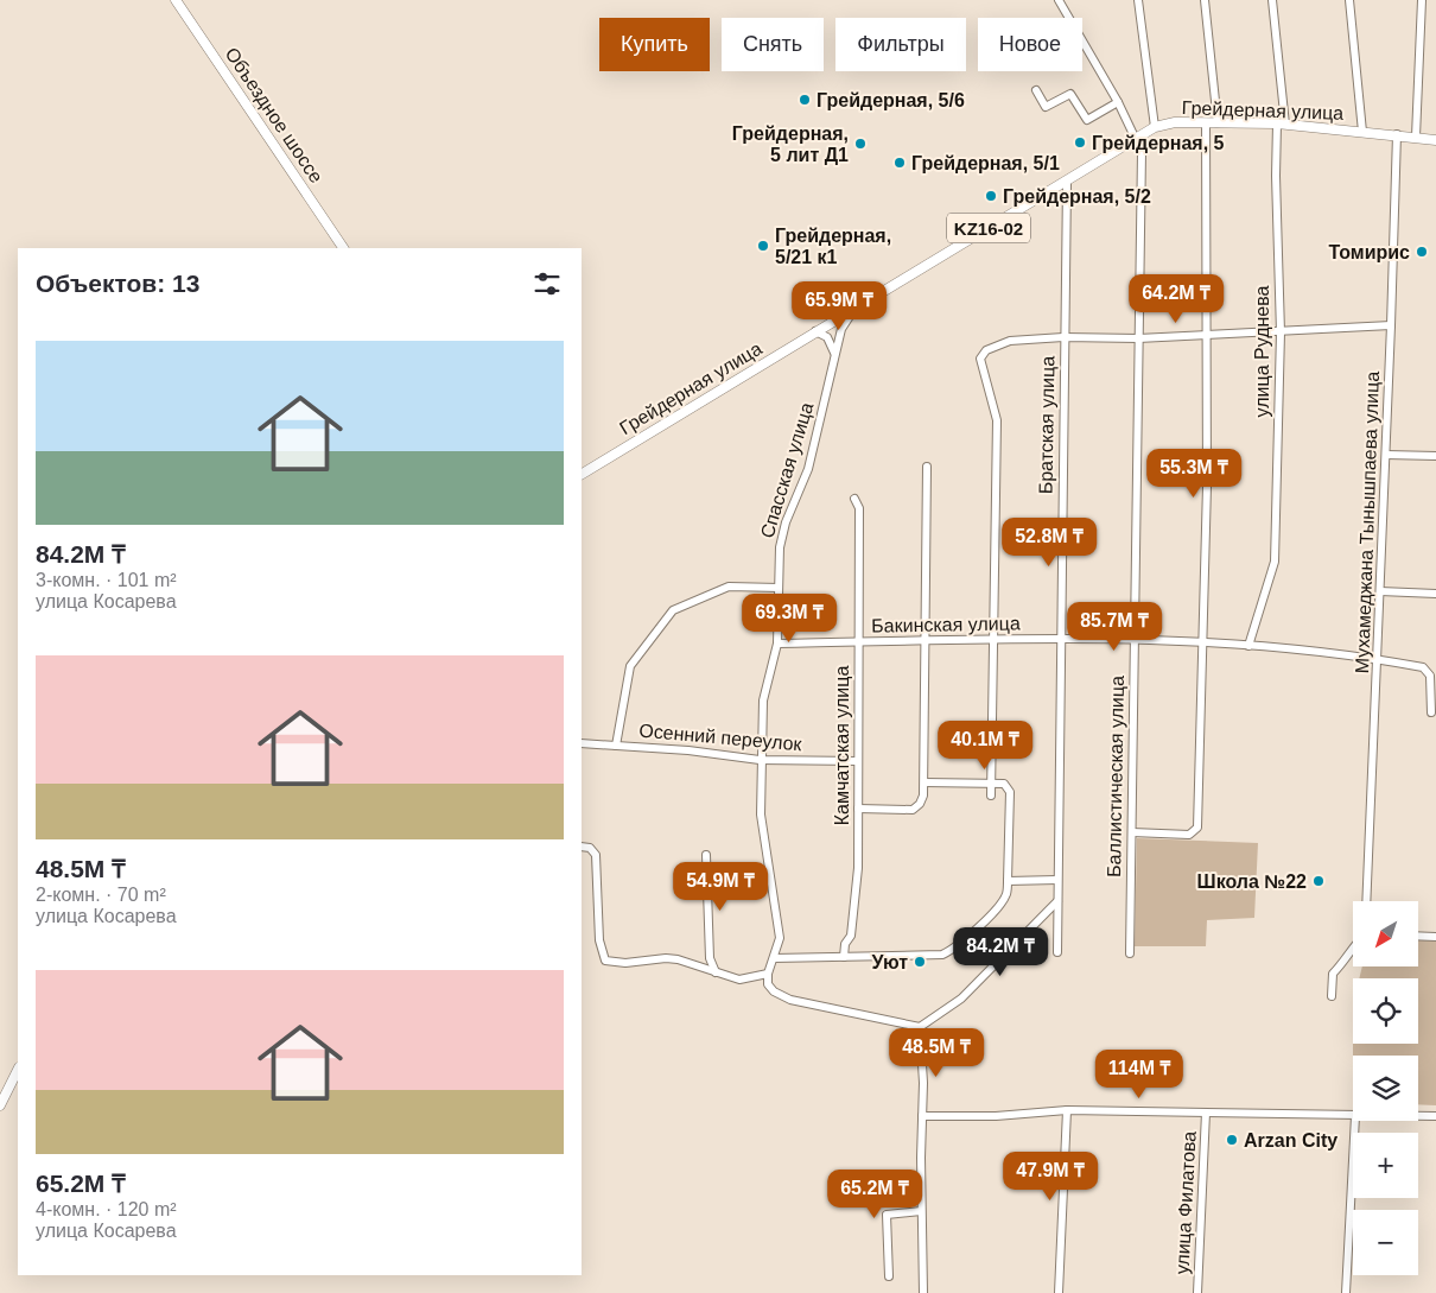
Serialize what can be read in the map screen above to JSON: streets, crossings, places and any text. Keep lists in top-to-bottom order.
{
  "streets": {
    "main road": ["Грейдерная улица", "Объездное шоссе", "KZ16-02"],
    "street": [
      "улица Руднева",
      "Братская улица",
      "Спасская улица",
      "Мухамеджана Тынышпаева улица",
      "Бакинская улица",
      "Осенний переулок",
      "Камчатская улица",
      "Баллистическая улица",
      "улица Филатова"
    ]
  },
  "crossings": [
    ["Грейдерная улица", "улица Руднева"],
    ["Грейдерная улица", "Братская улица"],
    ["Грейдерная улица", "Спасская улица"],
    ["Грейдерная улица", "Мухамеджана Тынышпаева улица"],
    ["Грейдерная улица", "Баллистическая улица"],
    ["улица Руднева", "Бакинская улица"],
    ["Братская улица", "Бакинская улица"],
    ["Спасская улица", "Бакинская улица"],
    ["Спасская улица", "Осенний переулок"],
    ["Мухамеджана Тынышпаева улица", "Бакинская улица"],
    ["Бакинская улица", "Камчатская улица"],
    ["Бакинская улица", "Баллистическая улица"],
    ["Осенний переулок", "Камчатская улица"]
  ],
  "places": [
    "Грейдерная, 5/6",
    "Грейдерная, 5",
    "Грейдерная, 5 лит Д1",
    "Грейдерная, 5/1",
    "Грейдерная, 5/2",
    "Грейдерная, 5/21 к1",
    "Томирис",
    "Школа №22",
    "Уют",
    "Arzan City"
  ],
  "north": "bottom left",
  "page": {
    "chip": [
      "Купить",
      "Снять",
      "Фильтры",
      "Новое"
    ],
    "heading": "Объектов: 13",
    "price": [
      "64.2M ₸",
      "65.9M ₸",
      "55.3M ₸",
      "52.8M ₸",
      "69.3M ₸",
      "85.7M ₸",
      "40.1M ₸",
      "54.9M ₸",
      "84.2M ₸",
      "48.5M ₸",
      "114M ₸",
      "47.9M ₸",
      "65.2M ₸"
    ],
    "list": [
      {
        "name": "84.2M ₸",
        "note": "3-комн. · 101 m² · улица Косарева"
      },
      {
        "name": "48.5M ₸",
        "note": "2-комн. · 70 m² · улица Косарева"
      },
      {
        "name": "65.2M ₸",
        "note": "4-комн. · 120 m² · улица Косарева"
      }
    ],
    "map_buttons": ["+", "−"]
  }
}
